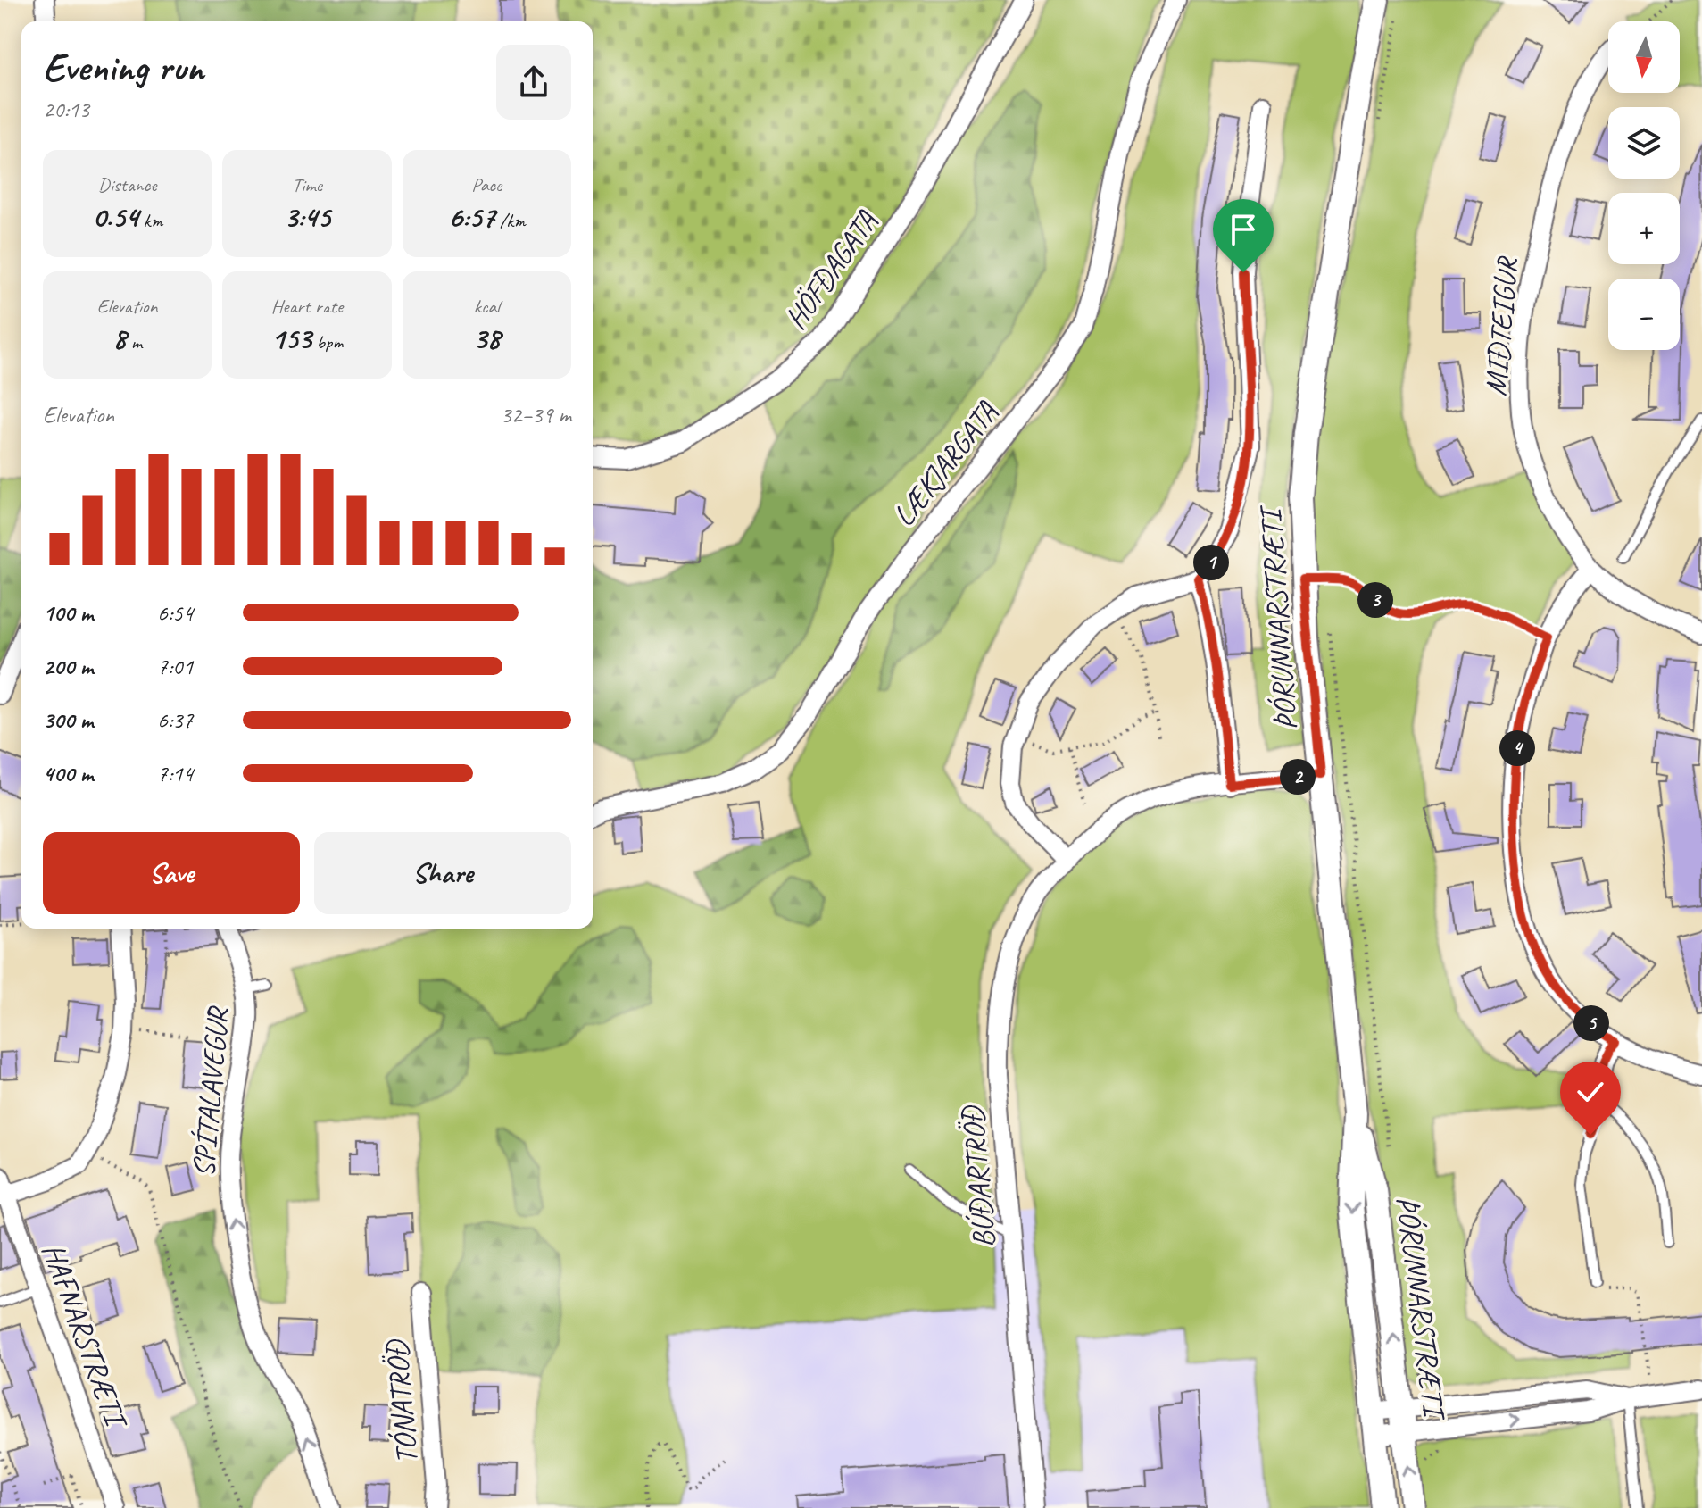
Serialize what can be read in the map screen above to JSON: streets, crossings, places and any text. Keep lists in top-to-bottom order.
{
  "streets": {
    "street": [
      "HÖFÐAGATA",
      "MIÐTEIGUR",
      "LÆKJARGATA",
      "ÞÓRUNNARSTRÆTI",
      "SPÍTALAVEGUR",
      "BÚÐARTRÖÐ",
      "HAFNARSTRÆTI",
      "TÓNATRÖÐ"
    ]
  },
  "crossings": [
    ["ÞÓRUNNARSTRÆTI", "BÚÐARTRÖÐ"]
  ],
  "one_way": ["SPÍTALAVEGUR"],
  "north": "bottom",
  "page": {
    "map_buttons": ["+", "−"],
    "heading": ["Evening run", "20:13"],
    "stats": [
      ["Distance", "0.54 km"],
      ["Time", "3:45"],
      ["Pace", "6:57 /km"],
      ["Elevation", "8 m"],
      ["Heart rate", "153 bpm"],
      ["kcal", "38"]
    ],
    "chart": ["Elevation", "32–39 m"],
    "pins": [
      "1",
      "3",
      "4",
      "2",
      "5"
    ],
    "list": [
      {
        "name": "100 m",
        "note": "6:54"
      },
      {
        "name": "200 m",
        "note": "7:01"
      },
      {
        "name": "300 m",
        "note": "6:37"
      },
      {
        "name": "400 m",
        "note": "7:14"
      }
    ],
    "buttons": ["Save", "Share"]
  }
}
